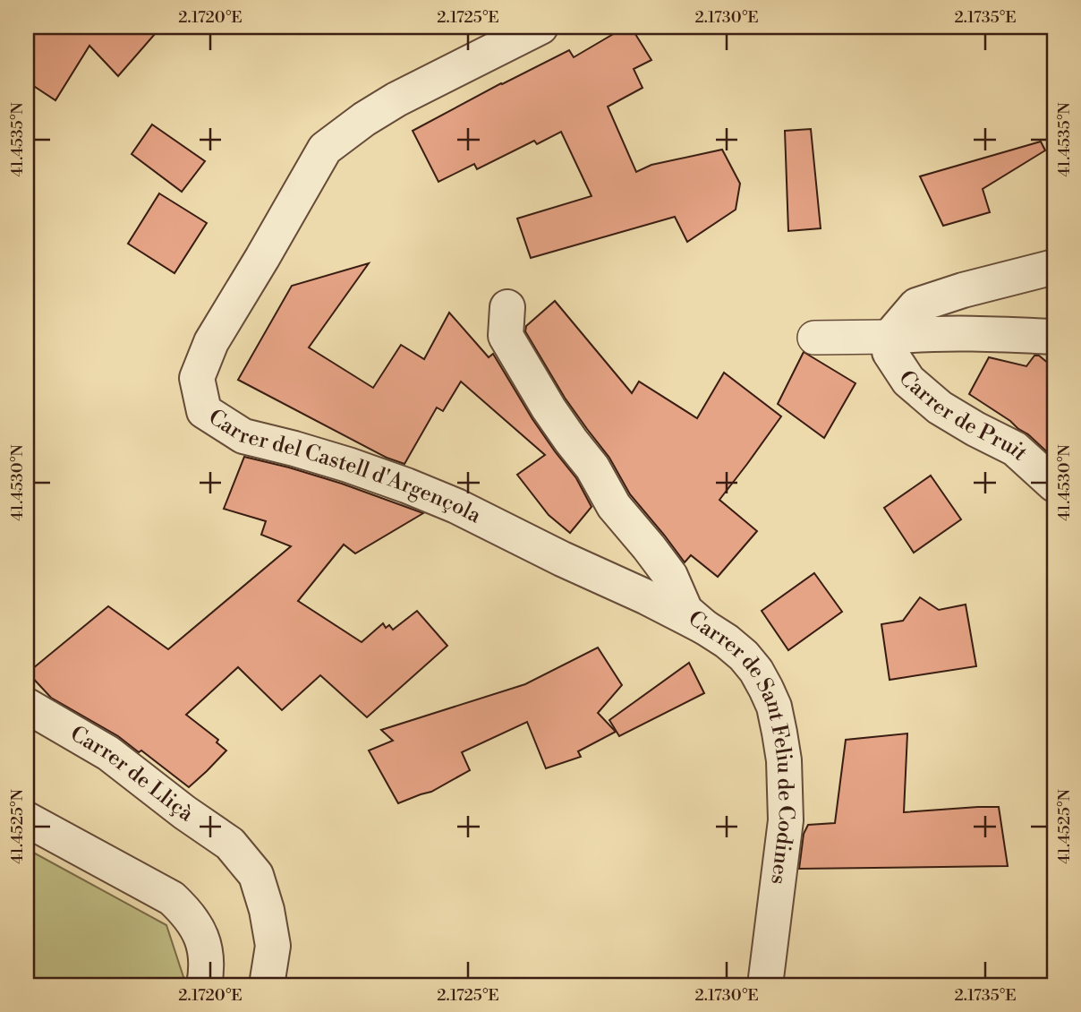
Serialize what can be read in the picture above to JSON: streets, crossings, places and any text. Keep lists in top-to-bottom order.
{
  "streets": {
    "street": [
      "Carrer de Pruit",
      "Carrer del Castell d'Argençola",
      "Carrer de Sant Feliu de Codines",
      "Carrer de Lliçà"
    ]
  },
  "crossings": [
    ["Carrer del Castell d'Argençola", "Carrer de Sant Feliu de Codines"]
  ],
  "coordinates": [
    "2.1720°E",
    "2.1725°E",
    "2.1730°E",
    "2.1735°E",
    "41.4535°N",
    "41.4530°N",
    "41.4525°N"
  ]
}
